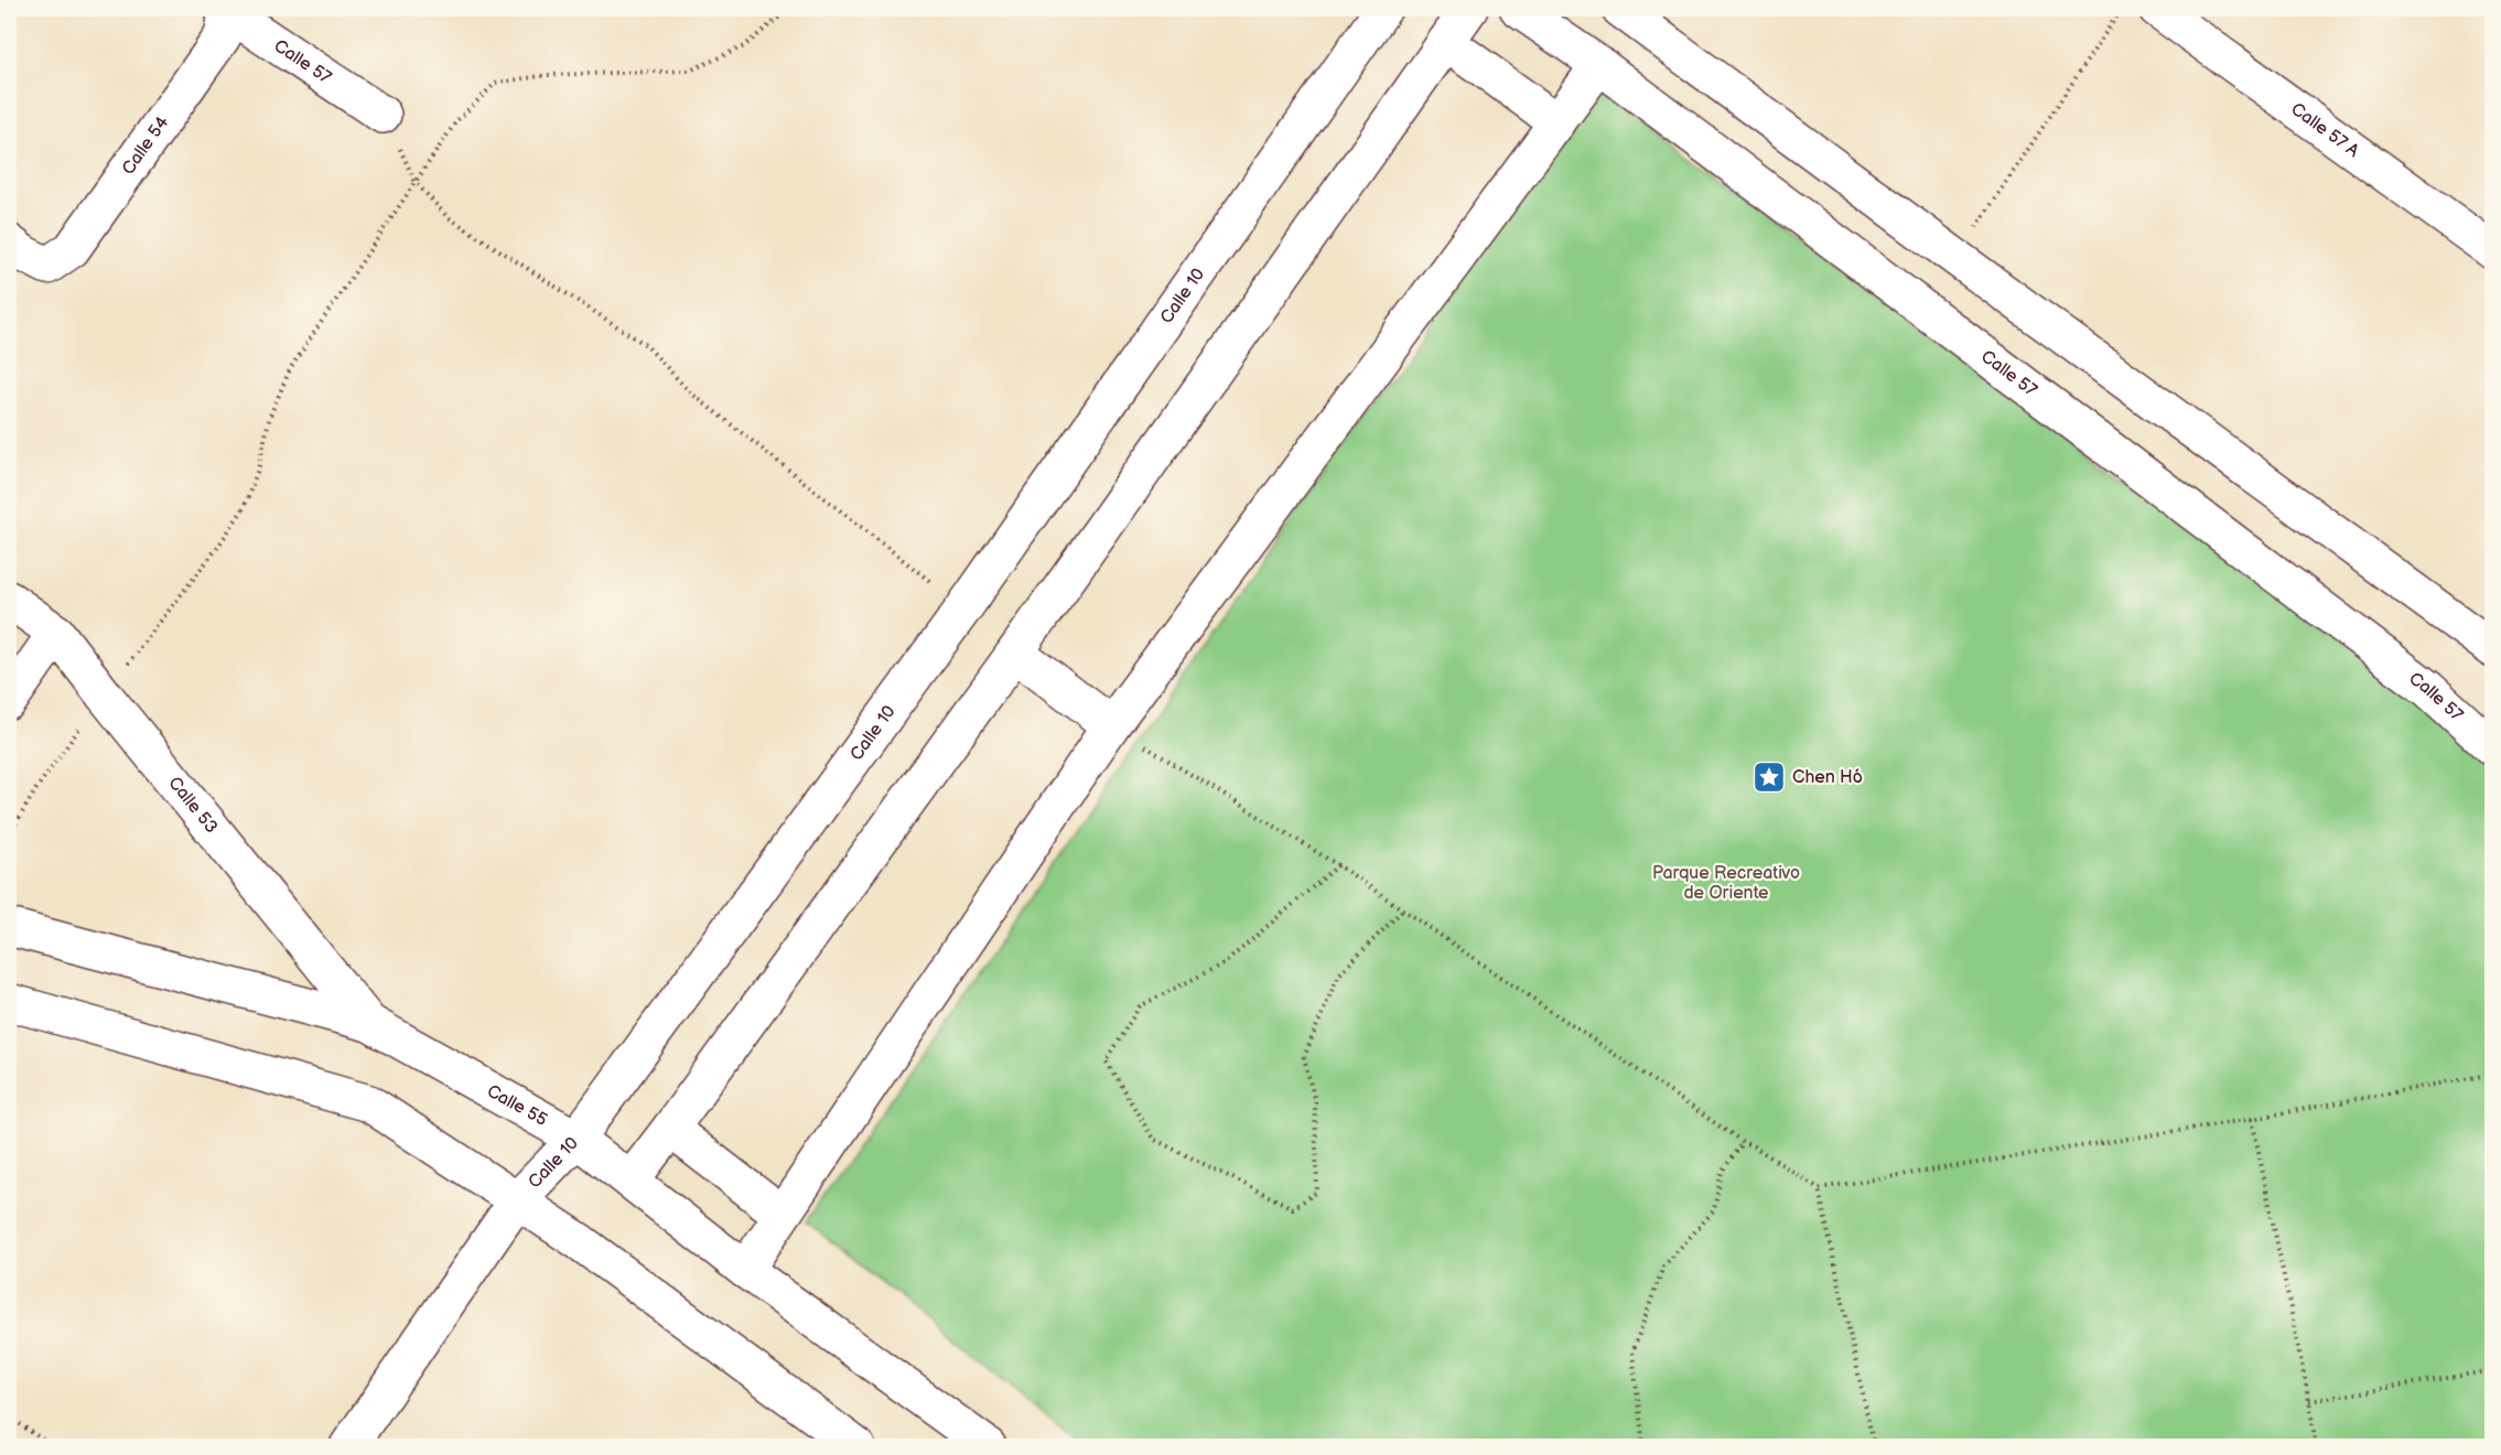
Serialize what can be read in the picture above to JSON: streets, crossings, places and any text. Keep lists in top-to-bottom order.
{
  "streets": {
    "street": [
      "Calle 57",
      "Calle 57 A",
      "Calle 54",
      "Calle 10",
      "Calle 53",
      "Calle 55"
    ]
  },
  "crossings": [
    ["Calle 57", "Calle 54"],
    ["Calle 10", "Calle 55"],
    ["Calle 53", "Calle 55"]
  ],
  "parks": ["Parque Recreativo de Oriente"],
  "places": {
    "place": ["Chen Hó"]
  }
}
